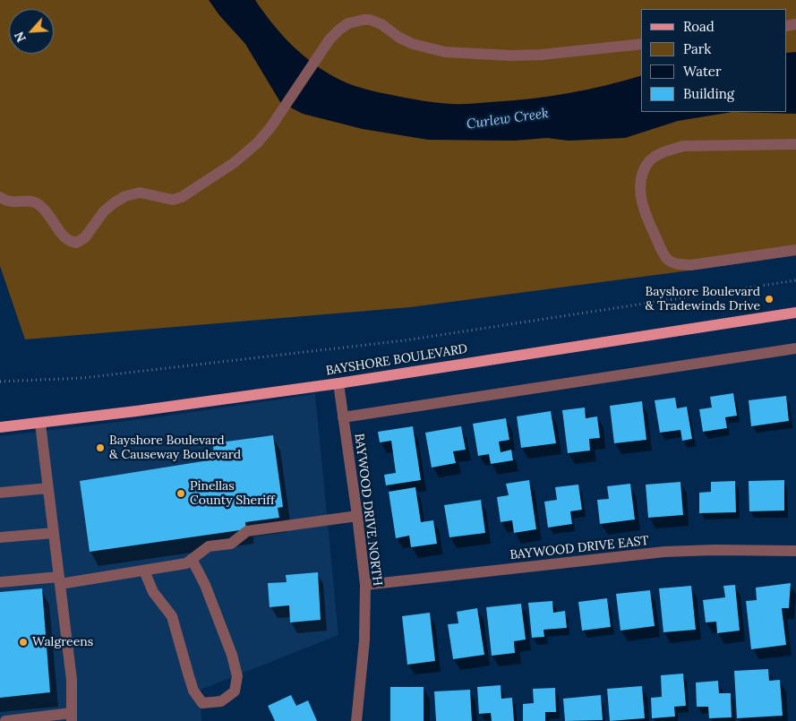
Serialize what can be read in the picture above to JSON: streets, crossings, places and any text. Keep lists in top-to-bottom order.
{
  "streets": {
    "main road": ["BAYSHORE BOULEVARD"],
    "street": ["BAYWOOD DRIVE NORTH", "BAYWOOD DRIVE EAST"]
  },
  "crossings": [
    ["BAYSHORE BOULEVARD", "BAYWOOD DRIVE NORTH"],
    ["BAYWOOD DRIVE NORTH", "BAYWOOD DRIVE EAST"]
  ],
  "water": ["Curlew Creek"],
  "places": [
    "Bayshore Boulevard & Tradewinds Drive",
    "Bayshore Boulevard & Causeway Boulevard",
    "Pinellas County Sheriff",
    "Walgreens"
  ],
  "legend": [
    "Road",
    "Park",
    "Water",
    "Building"
  ],
  "north": "bottom left"
}
